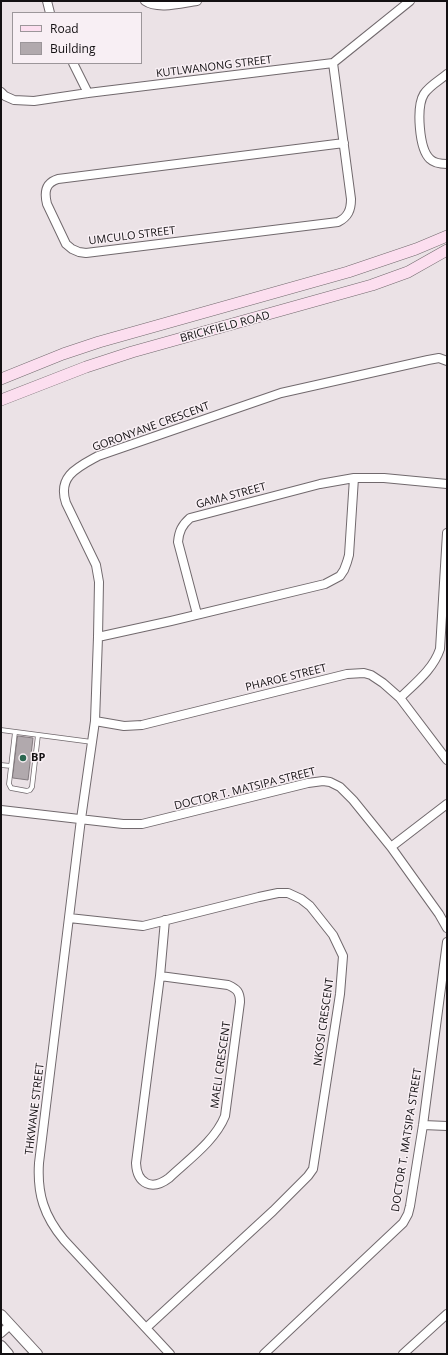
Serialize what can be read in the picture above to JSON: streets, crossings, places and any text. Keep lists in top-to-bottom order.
{
  "streets": {
    "main road": ["BRICKFIELD ROAD"],
    "street": [
      "KUTLWANONG STREET",
      "UMCULO STREET",
      "GORONYANE CRESCENT",
      "GAMA STREET",
      "PHAROE STREET",
      "DOCTOR T. MATSIPA STREET",
      "NKOSI CRESCENT",
      "MAELI CRESCENT",
      "THKWANE STREET"
    ]
  },
  "crossings": [
    ["KUTLWANONG STREET", "UMCULO STREET"],
    ["GORONYANE CRESCENT", "PHAROE STREET"],
    ["GORONYANE CRESCENT", "DOCTOR T. MATSIPA STREET"],
    ["GORONYANE CRESCENT", "THKWANE STREET"],
    ["DOCTOR T. MATSIPA STREET", "THKWANE STREET"],
    ["NKOSI CRESCENT", "MAELI CRESCENT"],
    ["NKOSI CRESCENT", "THKWANE STREET"]
  ],
  "places": ["BP"],
  "legend": ["Road", "Building"]
}
